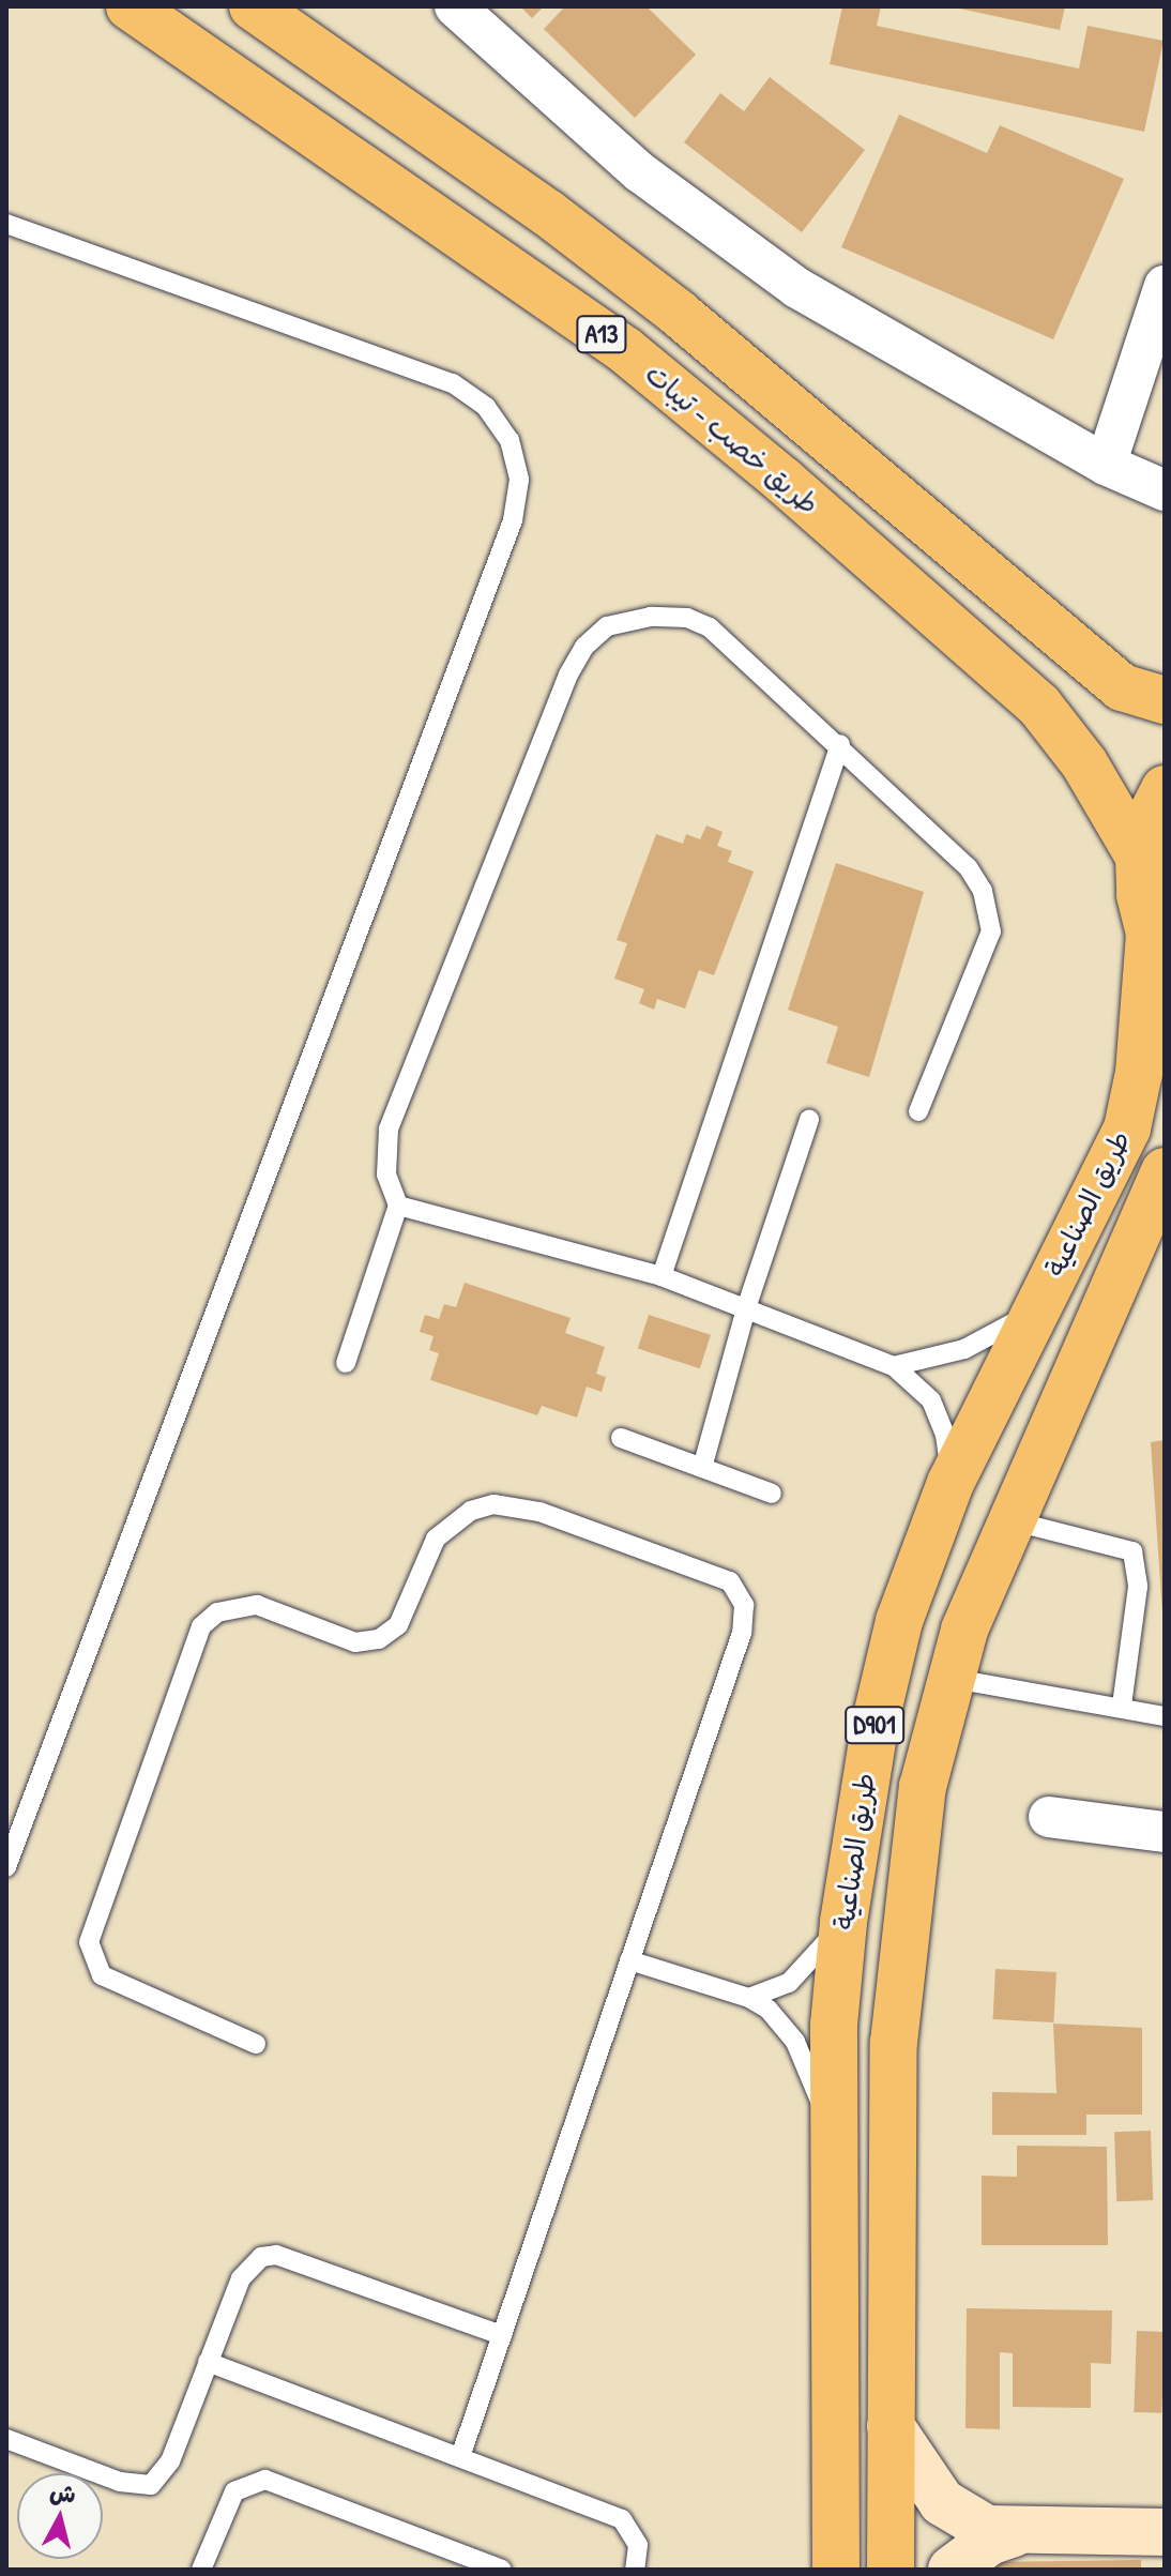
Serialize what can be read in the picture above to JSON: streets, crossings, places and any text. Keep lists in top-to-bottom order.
{
  "streets": {
    "highway": [
      "A13",
      "طريق خصب - تيبات",
      "طريق الصناعية",
      "D901"
    ]
  },
  "crossings": [
    ["A13", "طريق خصب - تيبات"],
    ["A13", "طريق الصناعية"]
  ],
  "north": "top"
}
